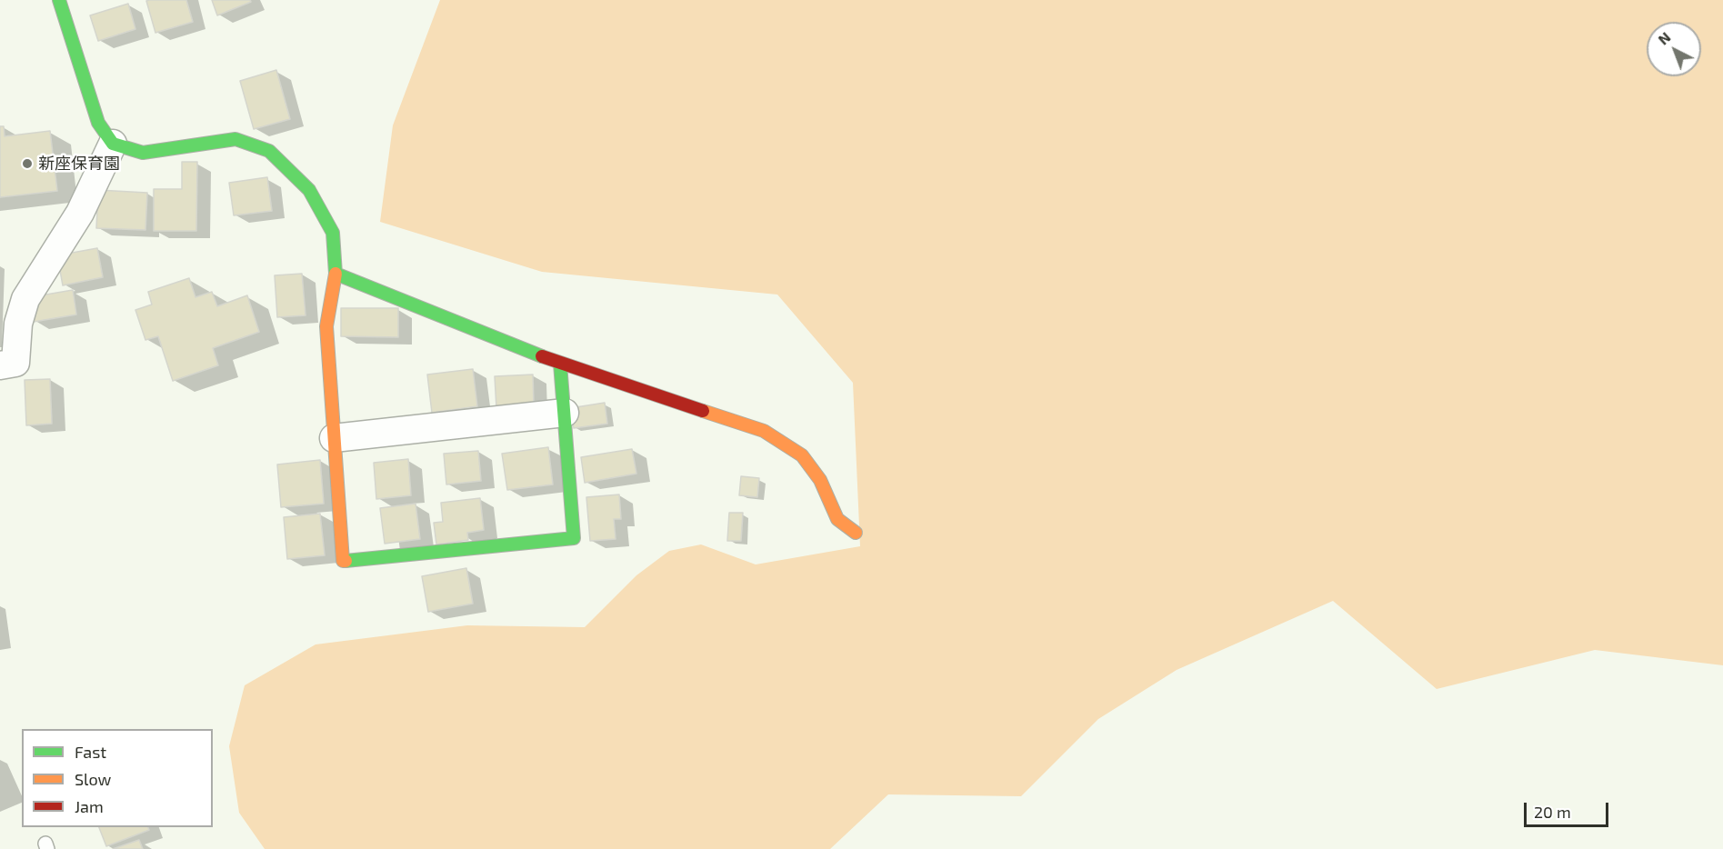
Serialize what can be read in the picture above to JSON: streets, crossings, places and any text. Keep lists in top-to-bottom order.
{
  "places": ["新座保育園"],
  "legend": ["Fast", "Slow", "Jam"],
  "scale_bar": "20 m",
  "north": "top left"
}
